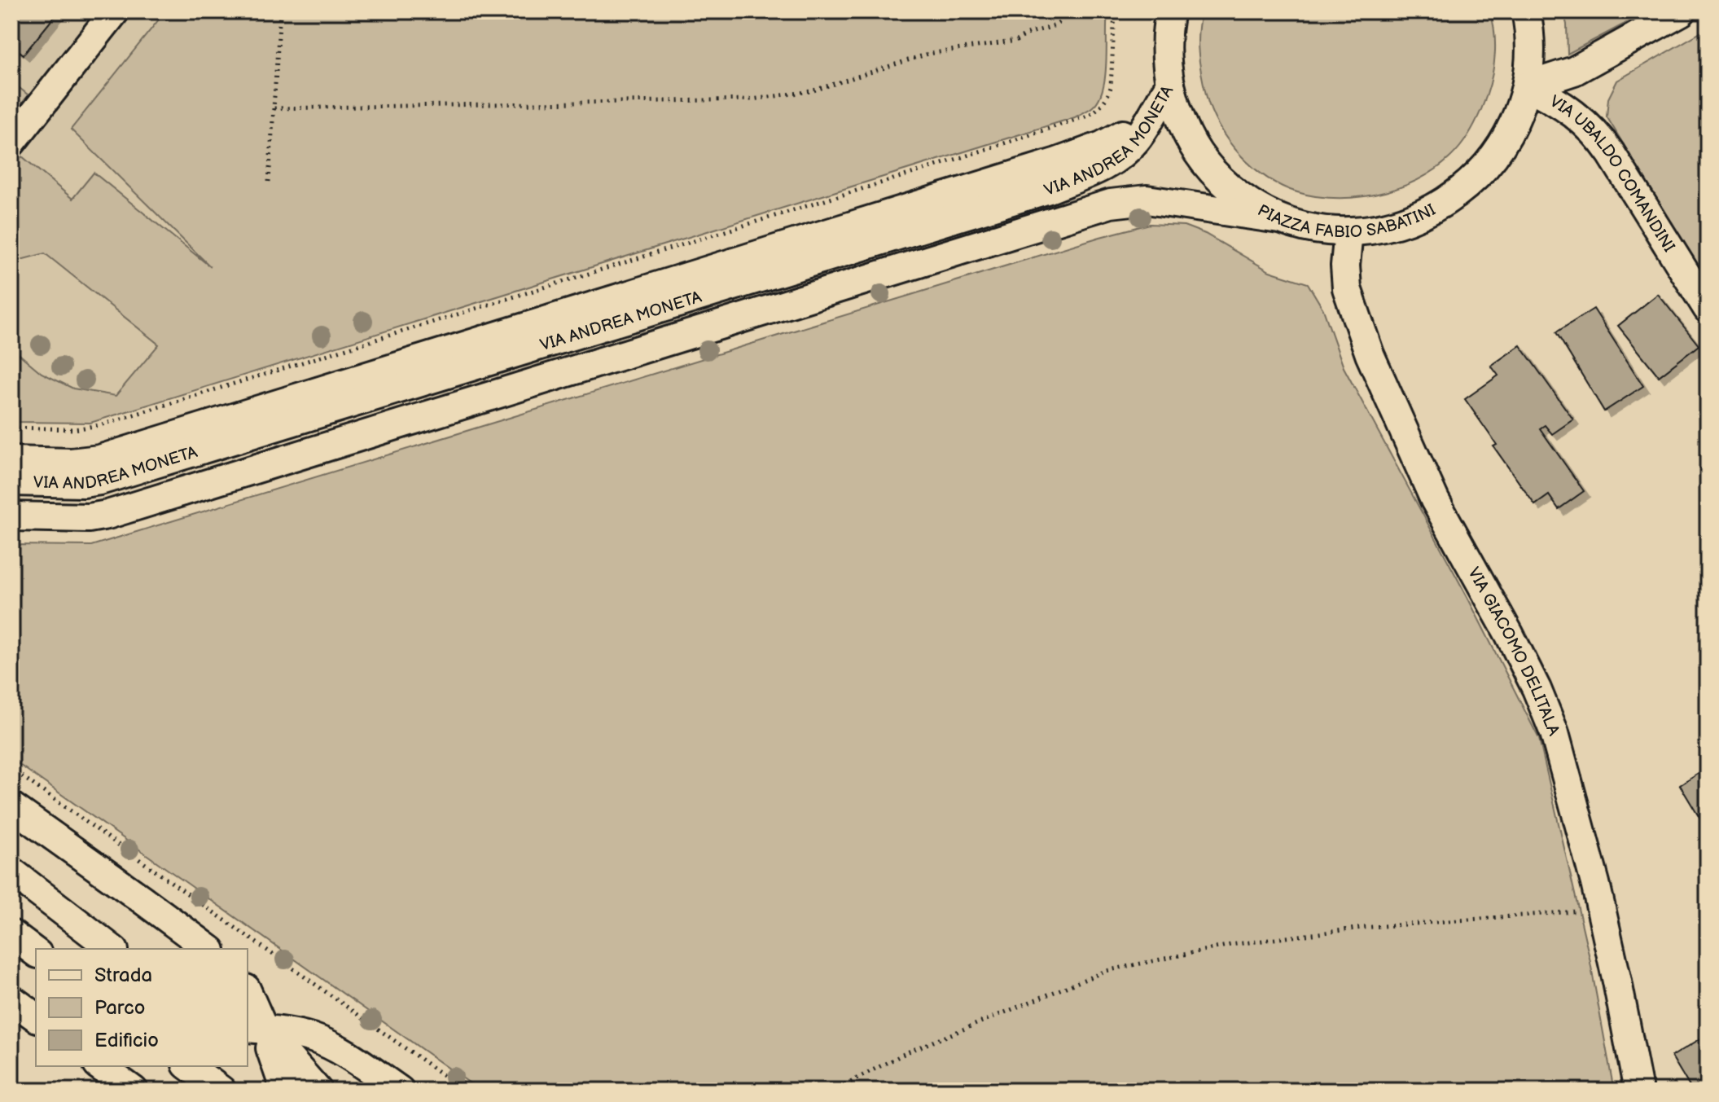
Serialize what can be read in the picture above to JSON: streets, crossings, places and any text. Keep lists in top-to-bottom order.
{
  "streets": {
    "street": [
      "VIA ANDREA MONETA",
      "VIA UBALDO COMANDINI",
      "PIAZZA FABIO SABATINI",
      "VIA GIACOMO DELITALA"
    ]
  },
  "crossings": [
    ["VIA ANDREA MONETA", "PIAZZA FABIO SABATINI"],
    ["VIA UBALDO COMANDINI", "PIAZZA FABIO SABATINI"],
    ["PIAZZA FABIO SABATINI", "VIA GIACOMO DELITALA"]
  ],
  "legend": ["Strada", "Parco", "Edificio"]
}
